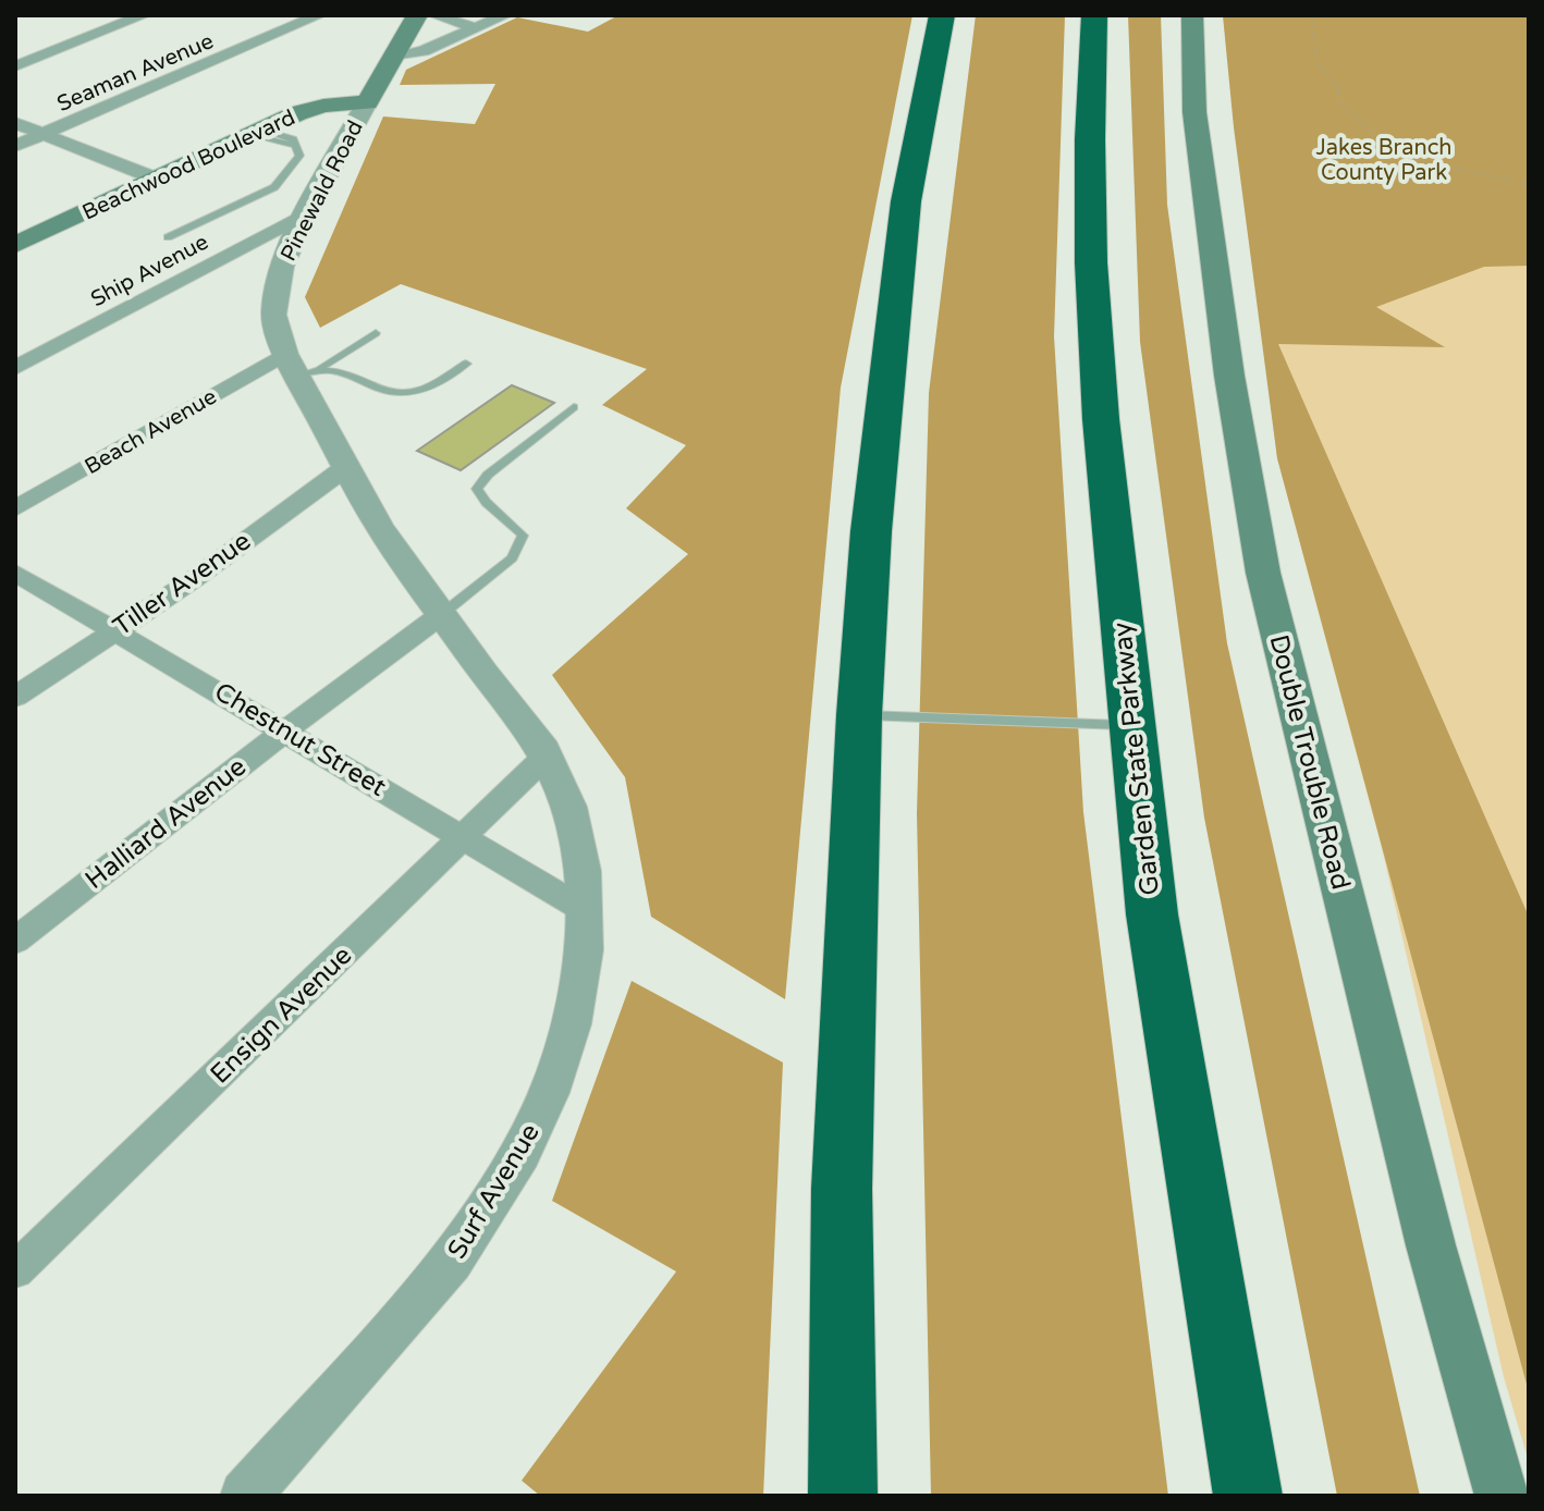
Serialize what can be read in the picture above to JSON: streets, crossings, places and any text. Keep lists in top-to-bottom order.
{
  "streets": {
    "highway": ["Garden State Parkway"],
    "main road": ["Beachwood Boulevard", "Pinewald Road", "Double Trouble Road"],
    "street": [
      "Seaman Avenue",
      "Ship Avenue",
      "Beach Avenue",
      "Tiller Avenue",
      "Chestnut Street",
      "Halliard Avenue",
      "Ensign Avenue",
      "Surf Avenue"
    ]
  },
  "crossings": [
    ["Beachwood Boulevard", "Pinewald Road"],
    ["Pinewald Road", "Ship Avenue"],
    ["Pinewald Road", "Beach Avenue"],
    ["Pinewald Road", "Tiller Avenue"],
    ["Pinewald Road", "Surf Avenue"],
    ["Tiller Avenue", "Chestnut Street"],
    ["Tiller Avenue", "Surf Avenue"],
    ["Chestnut Street", "Halliard Avenue"],
    ["Chestnut Street", "Ensign Avenue"],
    ["Chestnut Street", "Surf Avenue"],
    ["Halliard Avenue", "Surf Avenue"],
    ["Ensign Avenue", "Surf Avenue"]
  ],
  "parks": ["Jakes Branch County Park"]
}
